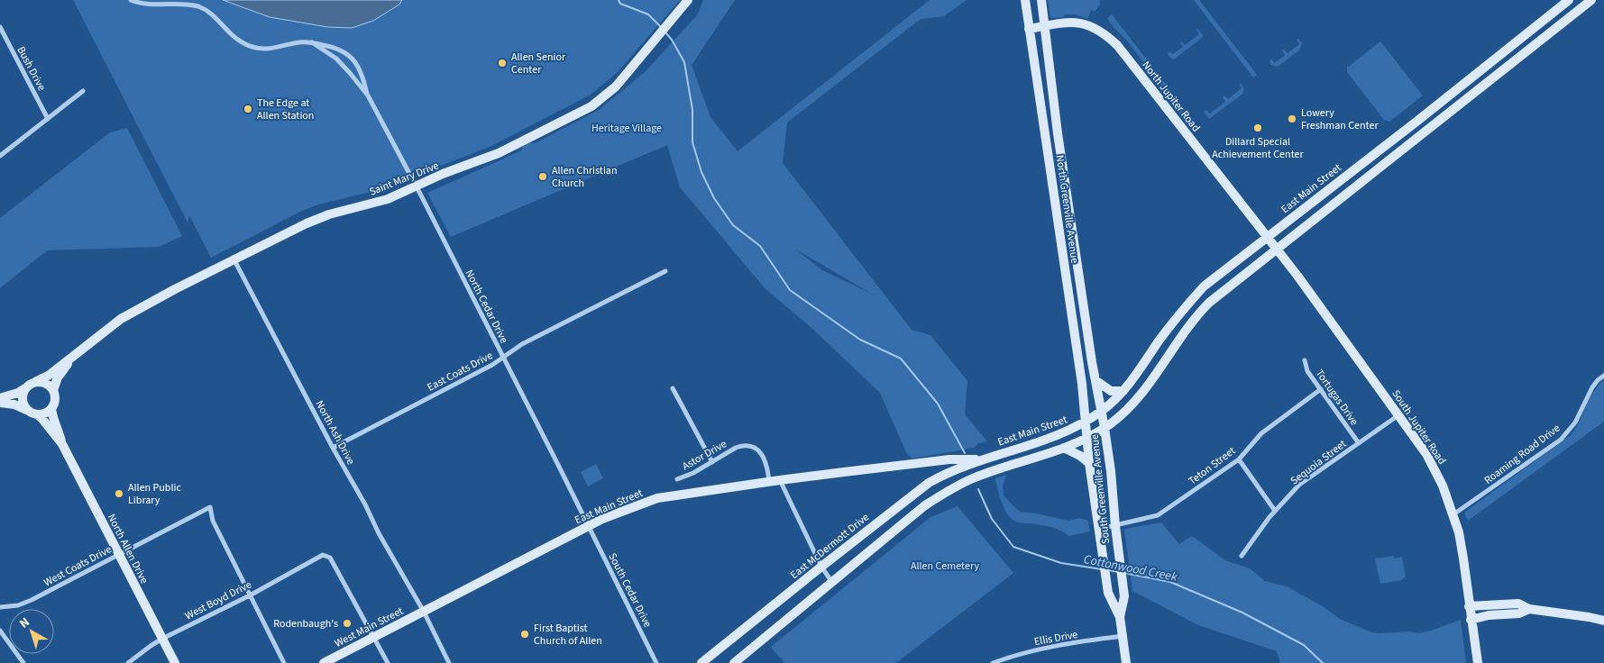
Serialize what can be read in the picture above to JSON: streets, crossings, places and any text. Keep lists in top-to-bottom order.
{
  "streets": {
    "main road": [
      "North Jupiter Road",
      "Saint Mary Drive",
      "East Main Street",
      "North Greenville Avenue",
      "South Jupiter Road",
      "South Greenville Avenue",
      "East McDermott Drive",
      "North Allen Drive",
      "West Main Street"
    ],
    "street": [
      "Bush Drive",
      "North Cedar Drive",
      "East Coats Drive",
      "Tortugas Drive",
      "North Ash Drive",
      "Roaming Road Drive",
      "Astor Drive",
      "Sequoia Street",
      "Teton Street",
      "West Coats Drive",
      "South Cedar Drive",
      "West Boyd Drive",
      "Ellis Drive"
    ]
  },
  "crossings": [
    ["North Jupiter Road", "East Main Street"],
    ["North Jupiter Road", "North Greenville Avenue"],
    ["North Jupiter Road", "South Jupiter Road"],
    ["Saint Mary Drive", "North Cedar Drive"],
    ["Saint Mary Drive", "North Ash Drive"],
    ["Saint Mary Drive", "North Allen Drive"],
    ["East Main Street", "North Greenville Avenue"],
    ["East Main Street", "North Cedar Drive"],
    ["East Main Street", "South Jupiter Road"],
    ["East Main Street", "North Ash Drive"],
    ["East Main Street", "Astor Drive"],
    ["East Main Street", "South Greenville Avenue"],
    ["East Main Street", "East McDermott Drive"],
    ["East Main Street", "South Cedar Drive"],
    ["East Main Street", "West Main Street"],
    ["North Greenville Avenue", "South Greenville Avenue"],
    ["North Cedar Drive", "East Coats Drive"],
    ["North Cedar Drive", "South Cedar Drive"],
    ["East Coats Drive", "North Ash Drive"],
    ["Tortugas Drive", "Sequoia Street"],
    ["Tortugas Drive", "Teton Street"],
    ["South Jupiter Road", "Roaming Road Drive"],
    ["South Jupiter Road", "Sequoia Street"],
    ["North Ash Drive", "West Main Street"],
    ["Teton Street", "South Greenville Avenue"],
    ["South Greenville Avenue", "Ellis Drive"],
    ["North Allen Drive", "West Coats Drive"],
    ["North Allen Drive", "West Boyd Drive"],
    ["West Coats Drive", "West Boyd Drive"],
    ["West Boyd Drive", "West Main Street"]
  ],
  "water": ["Cottonwood Creek"],
  "parks": ["Heritage Village", "Allen Cemetery"],
  "places": [
    "Allen Senior Center",
    "The Edge at Allen Station",
    "Lowery Freshman Center",
    "Dillard Special Achievement Center",
    "Allen Christian Church",
    "Allen Public Library",
    "Rodenbaugh's",
    "First Baptist Church of Allen"
  ],
  "north": "top left"
}
